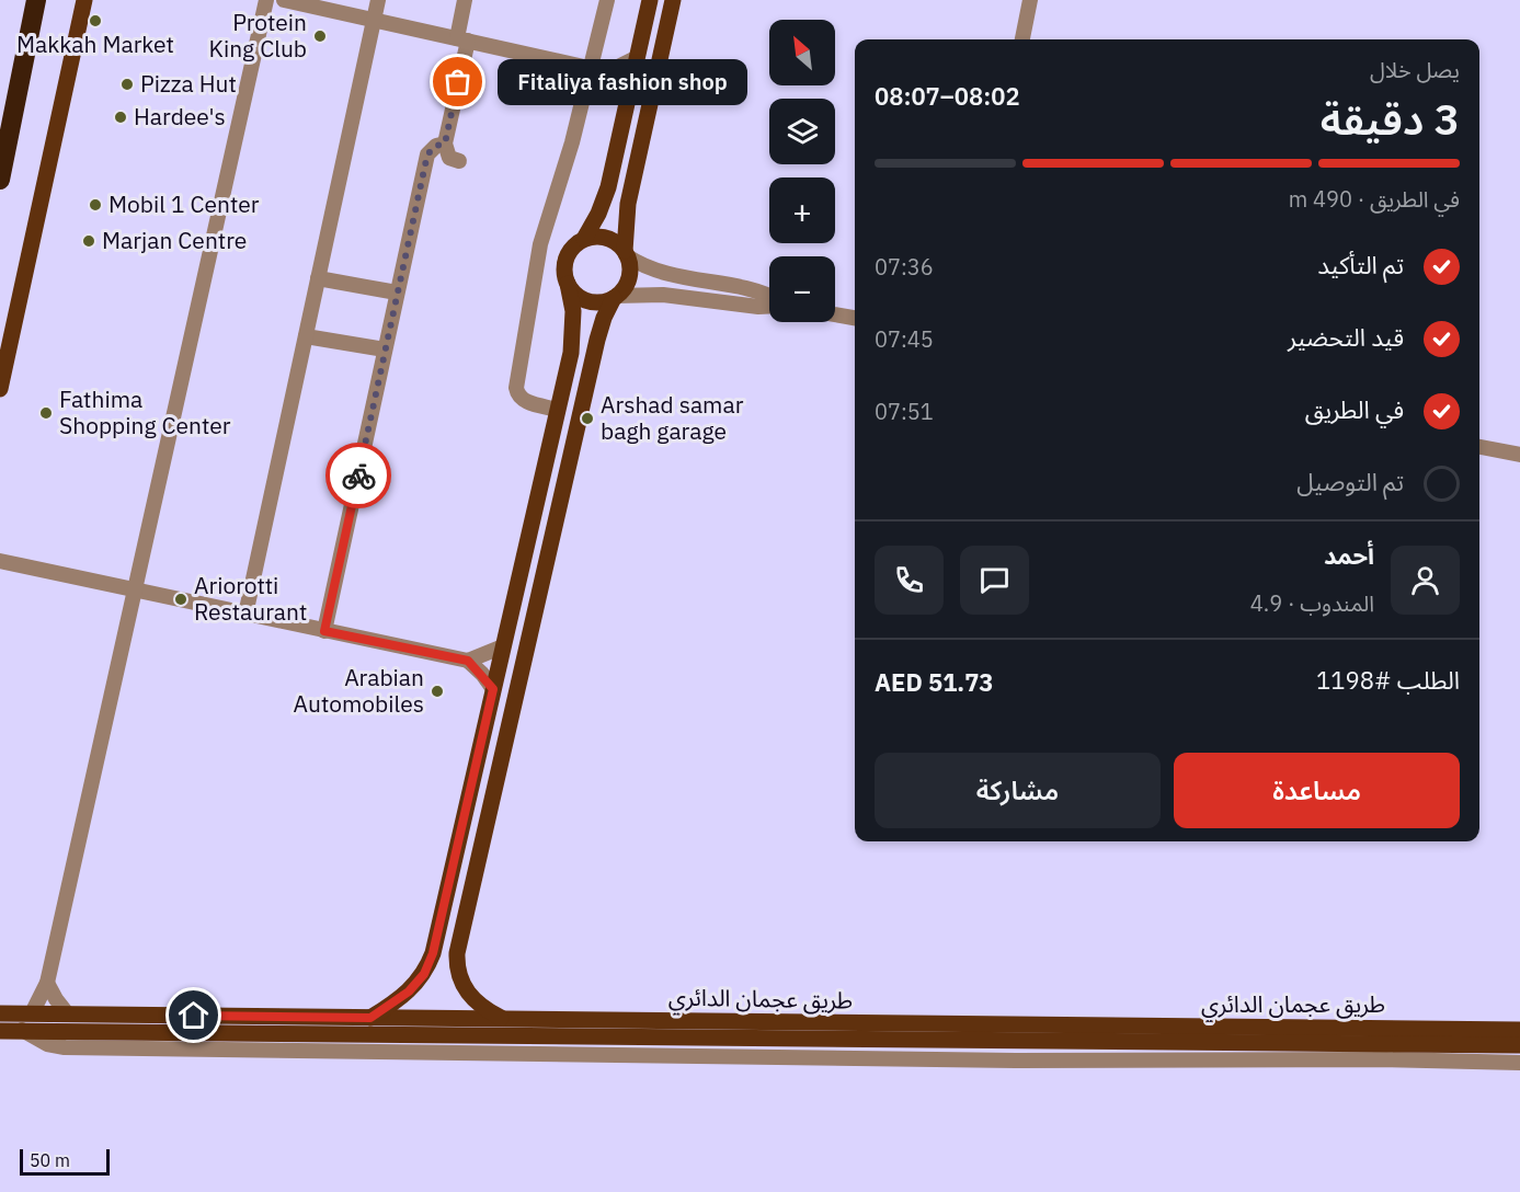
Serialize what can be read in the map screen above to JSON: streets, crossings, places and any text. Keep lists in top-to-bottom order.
{
  "streets": {
    "main road": ["طريق عجمان الدائري"]
  },
  "places": [
    "Makkah Market",
    "Protein King Club",
    "Fitaliya fashion shop",
    "Pizza Hut",
    "Hardee's",
    "Mobil 1 Center",
    "Marjan Centre",
    "Fathima Shopping Center",
    "Arshad samar bagh garage",
    "Ariorotti Restaurant",
    "Arabian Automobiles"
  ],
  "scale_bar": "50 m",
  "north": "top left",
  "page": {
    "map_buttons": ["+", "−"],
    "heading": ["3 دقيقة", "يصل خلال", "08:02–08:07"],
    "panel": [
      "أحمد",
      "المندوب · 4.9",
      "الطلب #1198",
      "AED 51.73"
    ],
    "bubble": "Fitaliya fashion shop",
    "bar": "في الطريق · 490 m",
    "list": [
      ["تم التأكيد", "07:36"],
      ["قيد التحضير", "07:45"],
      ["في الطريق", "07:51"],
      "تم التوصيل"
    ],
    "buttons": ["مساعدة", "مشاركة"],
    "scale": "50 m"
  }
}
